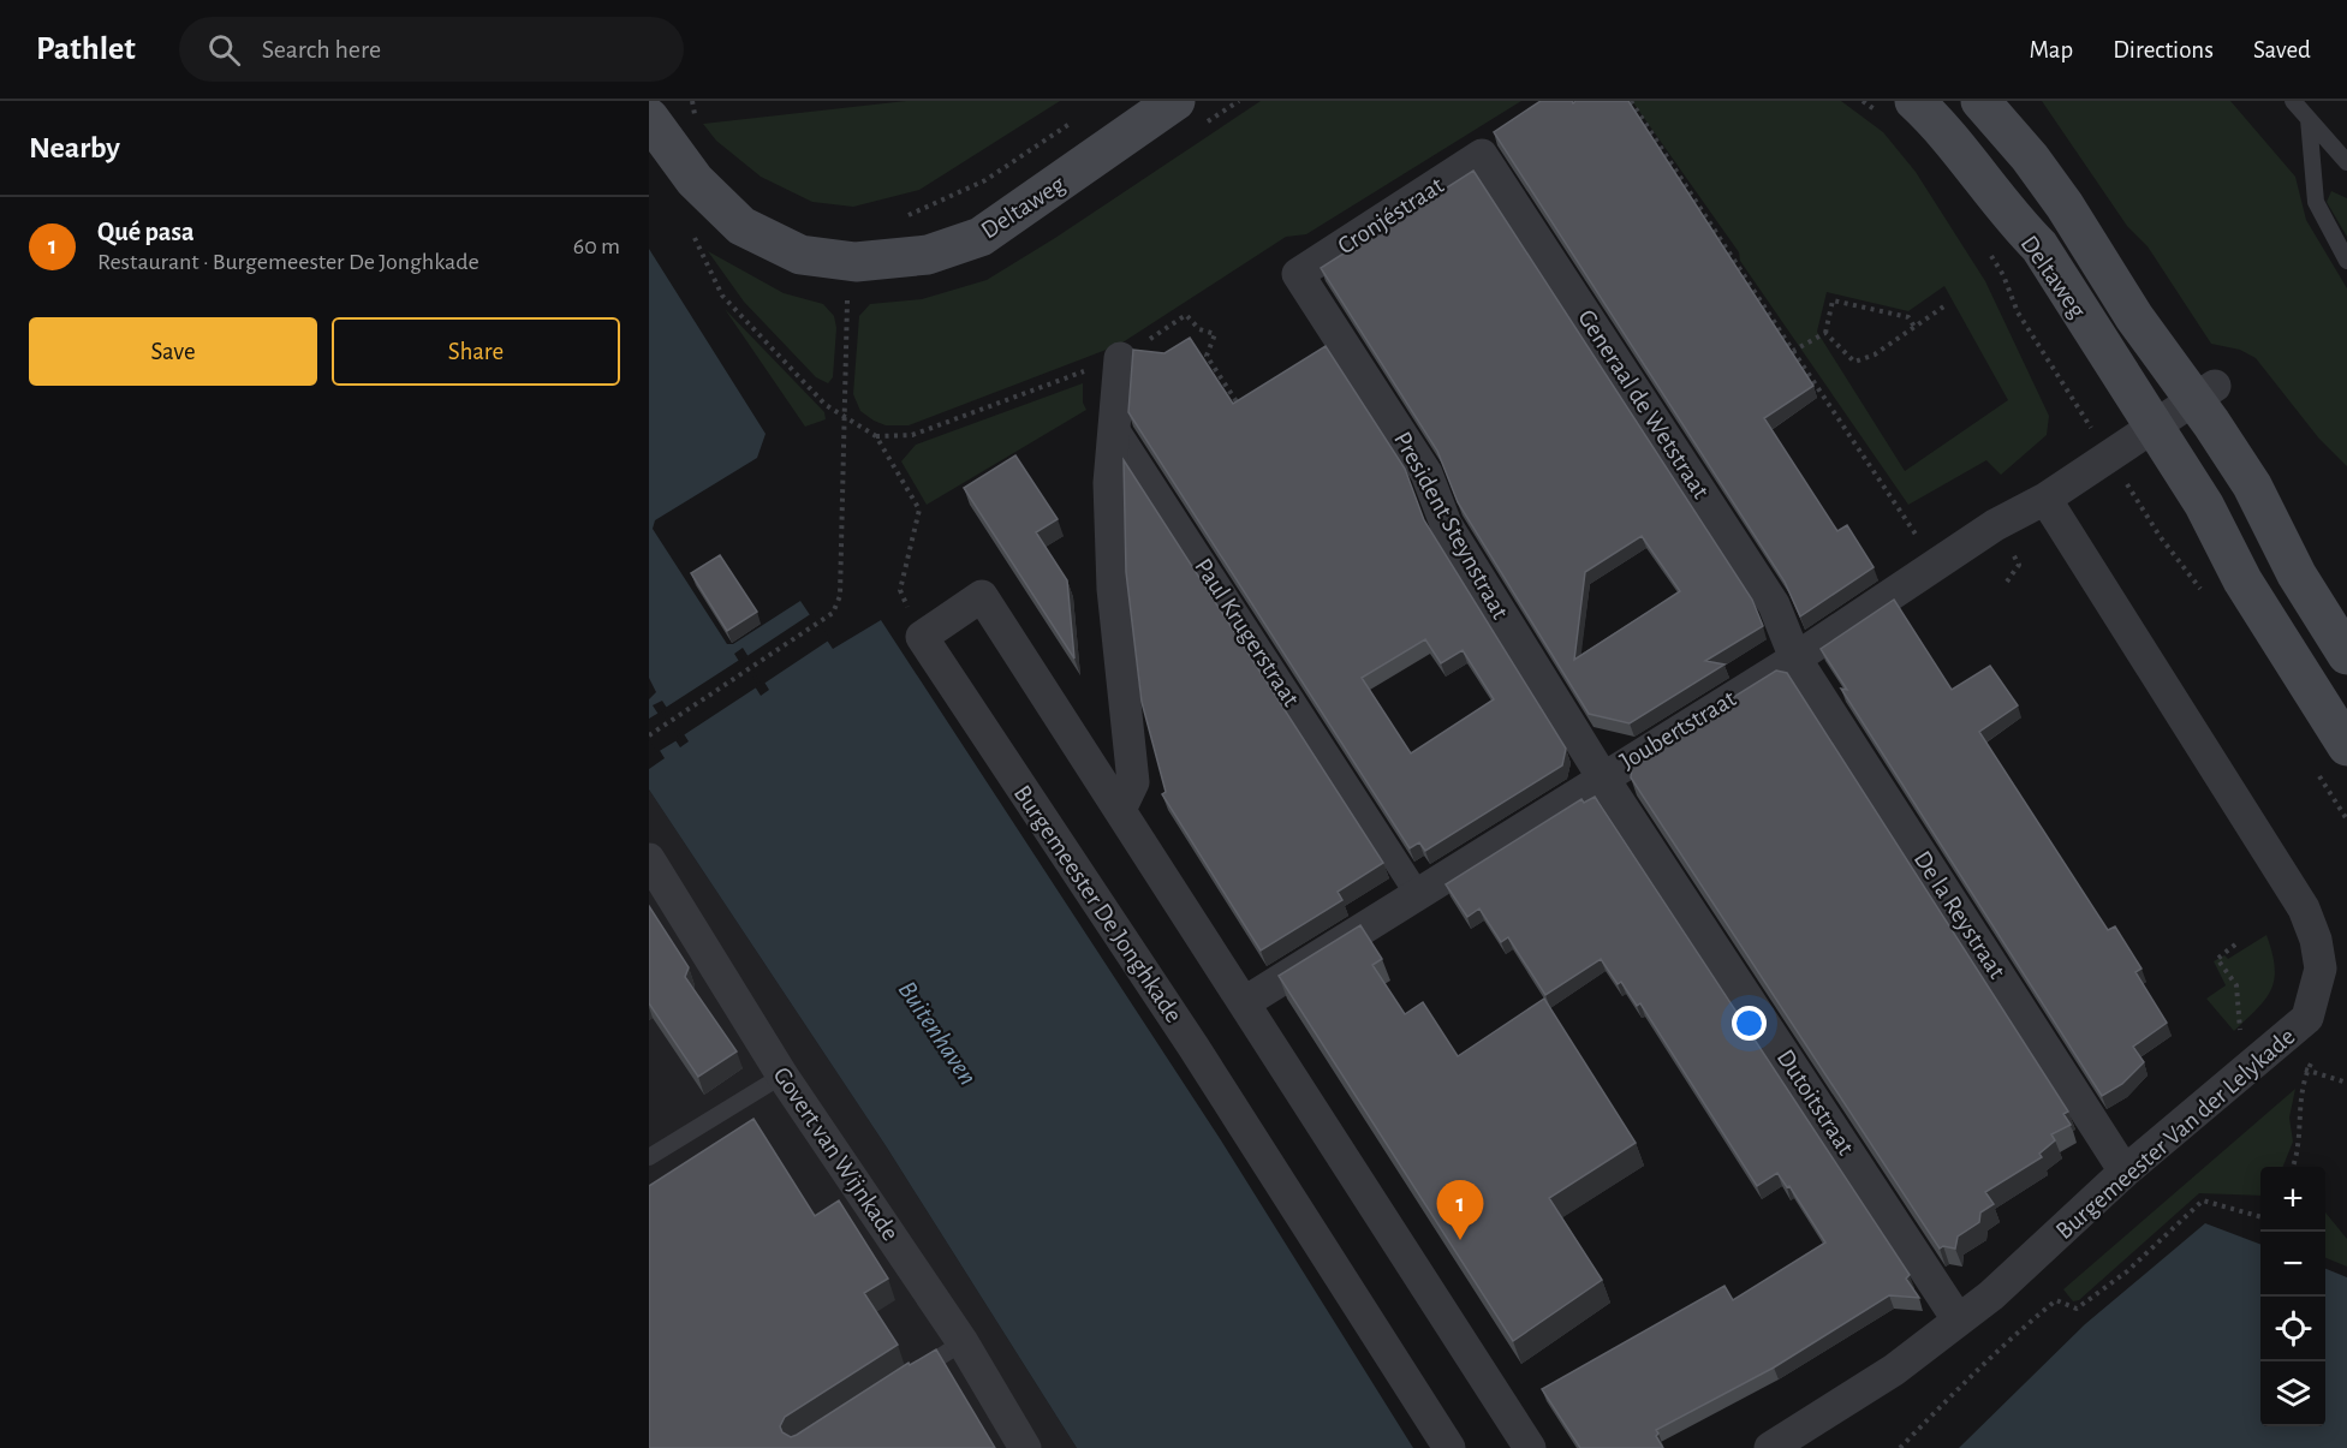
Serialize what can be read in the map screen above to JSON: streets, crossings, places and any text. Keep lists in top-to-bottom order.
{
  "streets": {
    "main road": ["Deltaweg"],
    "street": [
      "Cronjéstraat",
      "Generaal de Wetstraat",
      "President Steynstraat",
      "Paul Krugerstraat",
      "Joubertstraat",
      "Burgemeester De Jonghkade",
      "De la Reystraat",
      "Dutoitstraat",
      "Burgemeester Van der Lelykade",
      "Govert van Wijnkade"
    ]
  },
  "crossings": [
    ["Deltaweg", "Joubertstraat"],
    ["Cronjéstraat", "Generaal de Wetstraat"],
    ["Cronjéstraat", "President Steynstraat"],
    ["Generaal de Wetstraat", "Joubertstraat"],
    ["Generaal de Wetstraat", "De la Reystraat"],
    ["President Steynstraat", "Joubertstraat"],
    ["President Steynstraat", "Dutoitstraat"],
    ["Paul Krugerstraat", "Joubertstraat"],
    ["Joubertstraat", "De la Reystraat"],
    ["Joubertstraat", "Dutoitstraat"],
    ["Joubertstraat", "Burgemeester Van der Lelykade"],
    ["De la Reystraat", "Burgemeester Van der Lelykade"],
    ["Dutoitstraat", "Burgemeester Van der Lelykade"]
  ],
  "water": ["Buitenhaven"],
  "page": {
    "header": "Pathlet",
    "search": "Search here",
    "nav": ["Map", "Directions", "Saved"],
    "heading": "Nearby",
    "list": [
      {
        "mark": "1",
        "name": "Qué pasa",
        "note": "Restaurant · Burgemeester De Jonghkade",
        "value": "60 m"
      }
    ],
    "buttons": ["Save", "Share"],
    "map_buttons": ["+", "−"],
    "pins": "1"
  }
}
